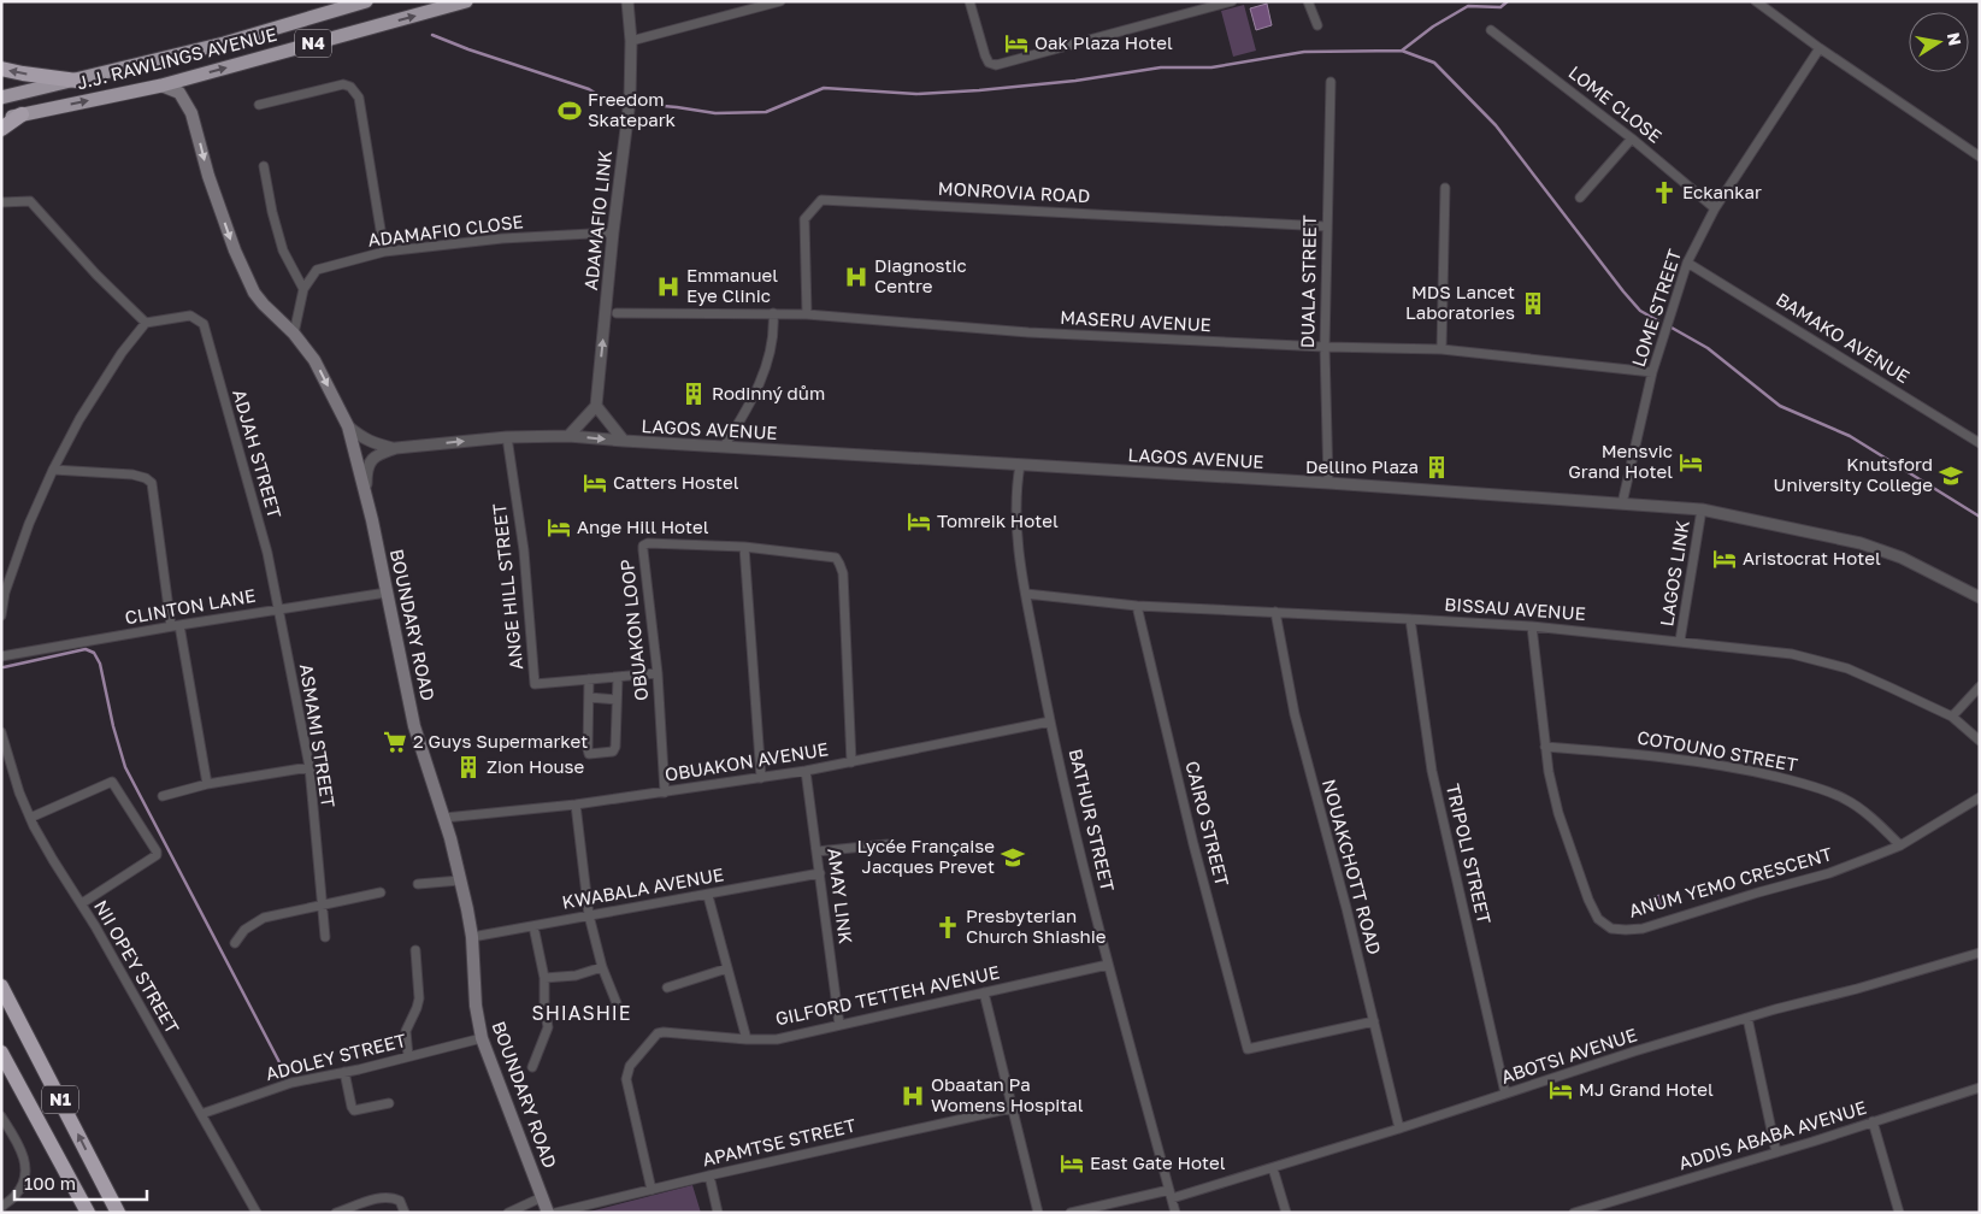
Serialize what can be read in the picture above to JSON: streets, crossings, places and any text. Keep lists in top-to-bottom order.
{
  "streets": {
    "highway": ["N4", "J.J. RAWLINGS AVENUE", "N1"],
    "main road": ["BOUNDARY ROAD"],
    "street": [
      "LOME CLOSE",
      "MONROVIA ROAD",
      "ADAMAFIO LINK",
      "ADAMAFIO CLOSE",
      "DUALA STREET",
      "LOME STREET",
      "MASERU AVENUE",
      "BAMAKO AVENUE",
      "LAGOS AVENUE",
      "ADJAH STREET",
      "LAGOS LINK",
      "ANGE HILL STREET",
      "CLINTON LANE",
      "BISSAU AVENUE",
      "OBUAKON LOOP",
      "ASMAMI STREET",
      "COTOUNO STREET",
      "OBUAKON AVENUE",
      "BATHUR STREET",
      "CAIRO STREET",
      "TRIPOLI STREET",
      "NOUAKCHOTT ROAD",
      "ANUM YEMO CRESCENT",
      "KWABALA AVENUE",
      "AMAY LINK",
      "NII OPEY STREET",
      "GILFORD TETTEH AVENUE",
      "ABOTSI AVENUE",
      "ADOLEY STREET",
      "ADDIS ABABA AVENUE",
      "APAMTSE STREET"
    ]
  },
  "crossings": [
    ["J.J. RAWLINGS AVENUE", "BOUNDARY ROAD"],
    ["LOME CLOSE", "LOME STREET"],
    ["MONROVIA ROAD", "DUALA STREET"],
    ["MONROVIA ROAD", "MASERU AVENUE"],
    ["ADAMAFIO LINK", "ADAMAFIO CLOSE"],
    ["DUALA STREET", "MASERU AVENUE"],
    ["DUALA STREET", "LAGOS AVENUE"],
    ["LOME STREET", "MASERU AVENUE"],
    ["LOME STREET", "BAMAKO AVENUE"],
    ["LOME STREET", "LAGOS AVENUE"],
    ["LAGOS AVENUE", "LAGOS LINK"],
    ["LAGOS AVENUE", "ANGE HILL STREET"],
    ["LAGOS AVENUE", "BOUNDARY ROAD"],
    ["LAGOS AVENUE", "BATHUR STREET"],
    ["ADJAH STREET", "CLINTON LANE"],
    ["ADJAH STREET", "ASMAMI STREET"],
    ["LAGOS LINK", "BISSAU AVENUE"],
    ["ANGE HILL STREET", "OBUAKON LOOP"],
    ["CLINTON LANE", "BOUNDARY ROAD"],
    ["CLINTON LANE", "ASMAMI STREET"],
    ["BISSAU AVENUE", "BATHUR STREET"],
    ["BISSAU AVENUE", "CAIRO STREET"],
    ["BISSAU AVENUE", "TRIPOLI STREET"],
    ["BISSAU AVENUE", "NOUAKCHOTT ROAD"],
    ["BISSAU AVENUE", "ANUM YEMO CRESCENT"],
    ["BOUNDARY ROAD", "OBUAKON AVENUE"],
    ["BOUNDARY ROAD", "KWABALA AVENUE"],
    ["BOUNDARY ROAD", "ADOLEY STREET"],
    ["OBUAKON LOOP", "OBUAKON AVENUE"],
    ["COTOUNO STREET", "ANUM YEMO CRESCENT"],
    ["OBUAKON AVENUE", "BATHUR STREET"],
    ["OBUAKON AVENUE", "AMAY LINK"],
    ["BATHUR STREET", "GILFORD TETTEH AVENUE"],
    ["BATHUR STREET", "ABOTSI AVENUE"],
    ["CAIRO STREET", "NOUAKCHOTT ROAD"],
    ["TRIPOLI STREET", "ABOTSI AVENUE"],
    ["NOUAKCHOTT ROAD", "ABOTSI AVENUE"],
    ["KWABALA AVENUE", "AMAY LINK"],
    ["AMAY LINK", "GILFORD TETTEH AVENUE"],
    ["NII OPEY STREET", "ADOLEY STREET"],
    ["GILFORD TETTEH AVENUE", "APAMTSE STREET"]
  ],
  "one_way": ["ADAMAFIO LINK"],
  "districts": ["SHIASHIE"],
  "places": {
    "hotel": [
      "Oak Plaza Hotel",
      "Mensvic Grand Hotel",
      "Catters Hostel",
      "Tomreik Hotel",
      "Ange Hill Hotel",
      "Aristocrat Hotel",
      "MJ Grand Hotel",
      "East Gate Hotel"
    ],
    "sports": ["Freedom Skatepark"],
    "church": ["Eckankar", "Presbyterian Church Shiashie"],
    "hospital": ["Diagnostic Centre", "Emmanuel Eye Clinic", "Obaatan Pa Womens Hospital"],
    "building": [
      "MDS Lancet Laboratories",
      "Rodinný dům",
      "Dellino Plaza",
      "Zion House"
    ],
    "school or university": ["Knutsford University College", "Lycée Française Jacques Prevet"],
    "supermarket": ["2 Guys Supermarket"]
  },
  "scale_bar": "100 m",
  "north": "right"
}
